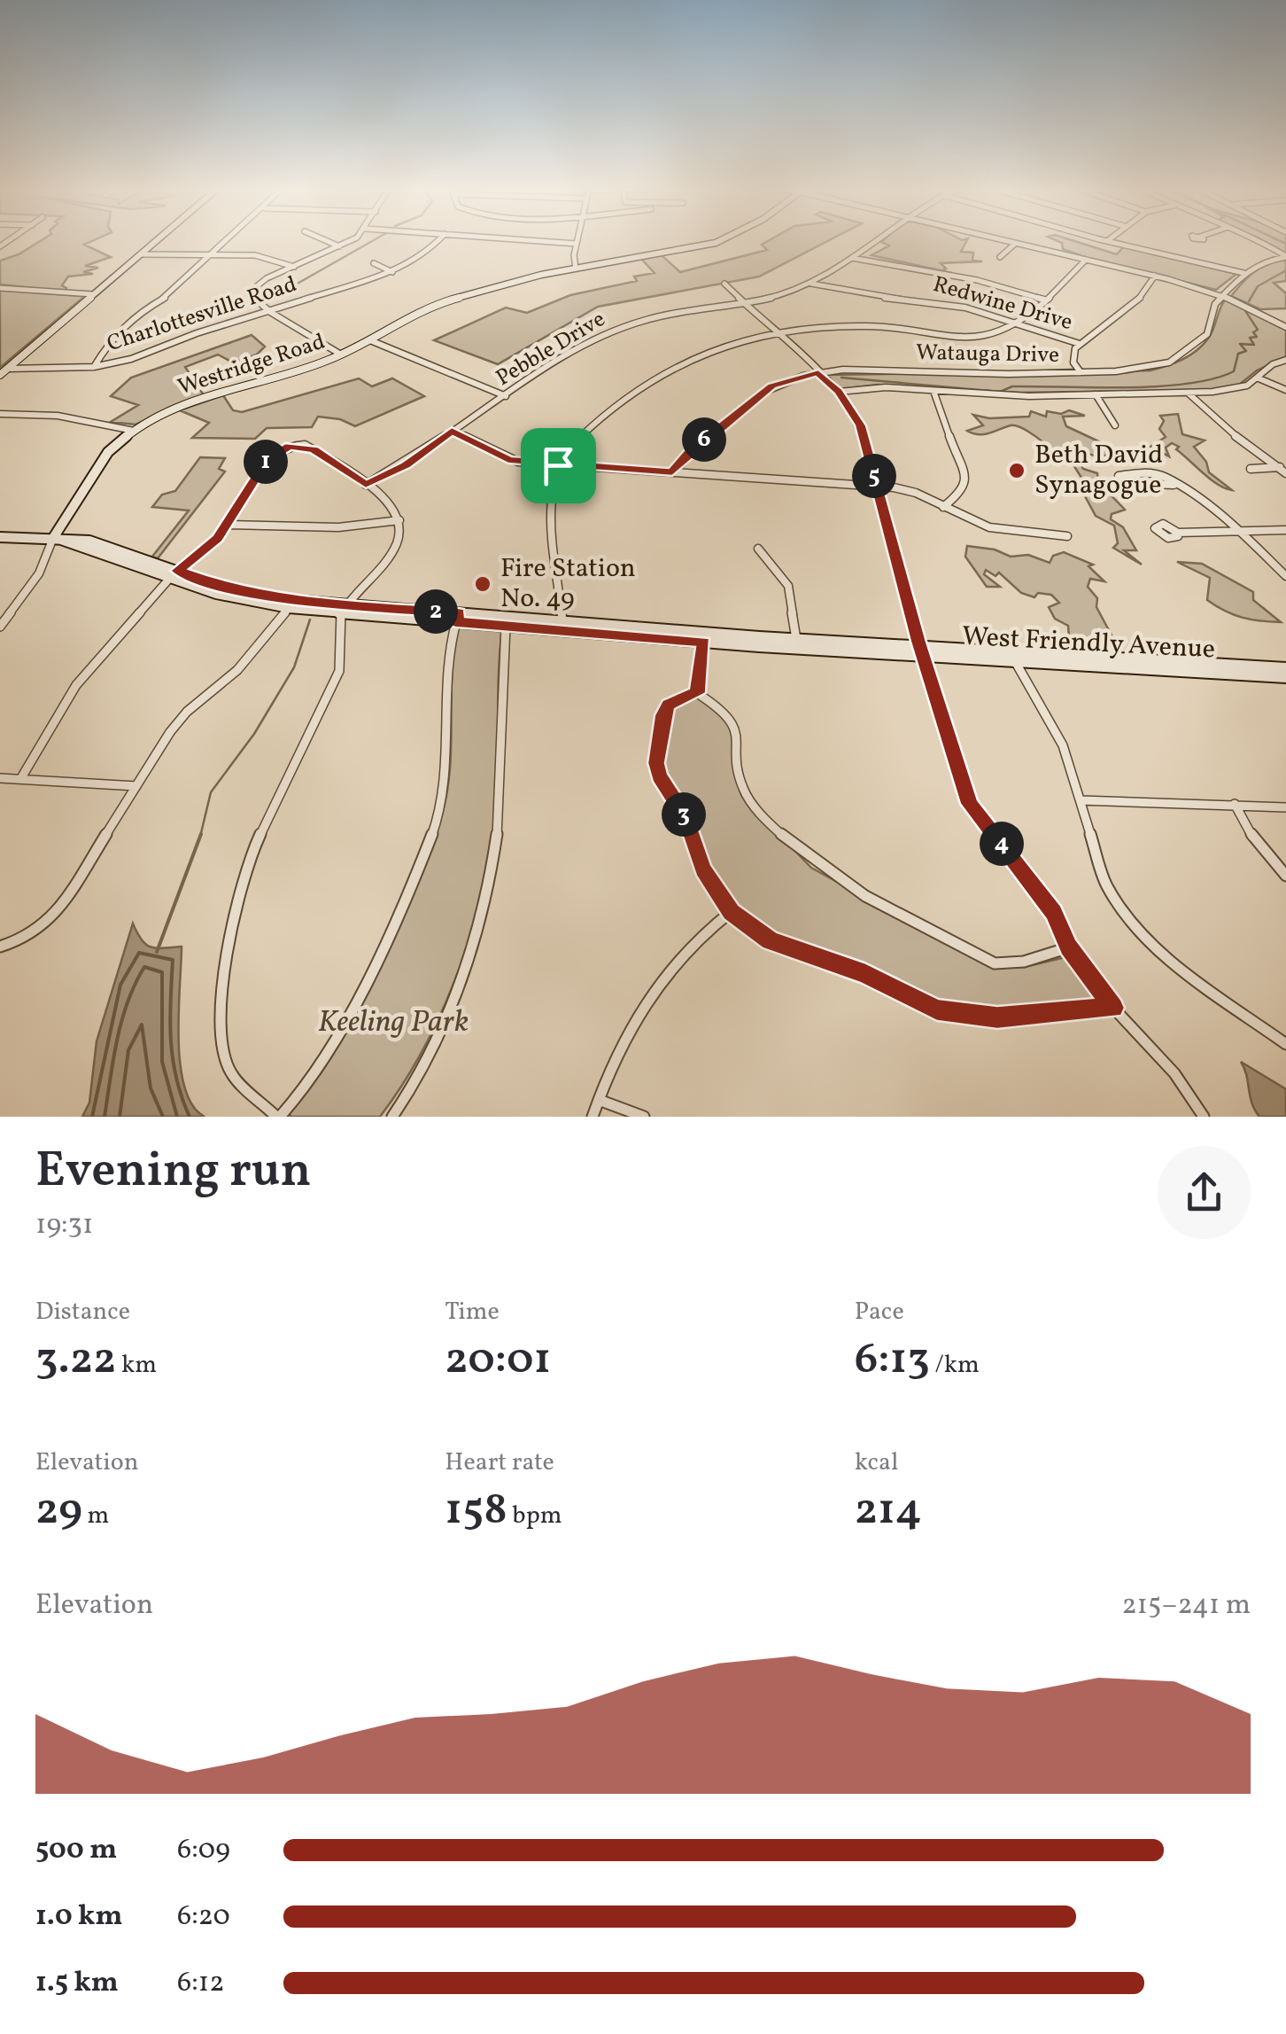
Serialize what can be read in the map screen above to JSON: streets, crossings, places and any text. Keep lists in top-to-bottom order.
{
  "streets": {
    "main road": ["Westridge Road", "West Friendly Avenue"],
    "street": [
      "Redwine Drive",
      "Charlottesville Road",
      "Pebble Drive",
      "Watauga Drive"
    ]
  },
  "crossings": [
    ["Redwine Drive", "Pebble Drive"],
    ["Westridge Road", "West Friendly Avenue"]
  ],
  "parks": ["Keeling Park"],
  "places": ["Beth David Synagogue", "Fire Station No. 49"],
  "page": {
    "pins": [
      "6",
      "1",
      "5",
      "2",
      "3",
      "4"
    ],
    "heading": ["Evening run", "19:31"],
    "stats": [
      ["Distance", "3.22 km"],
      ["Time", "20:01"],
      ["Pace", "6:13 /km"],
      ["Elevation", "29 m"],
      ["Heart rate", "158 bpm"],
      ["kcal", "214"]
    ],
    "chart": ["Elevation", "215–241 m"],
    "list": [
      {
        "name": "500 m",
        "note": "6:09"
      },
      {
        "name": "1.0 km",
        "note": "6:20"
      },
      {
        "name": "1.5 km",
        "note": "6:12"
      }
    ]
  }
}
